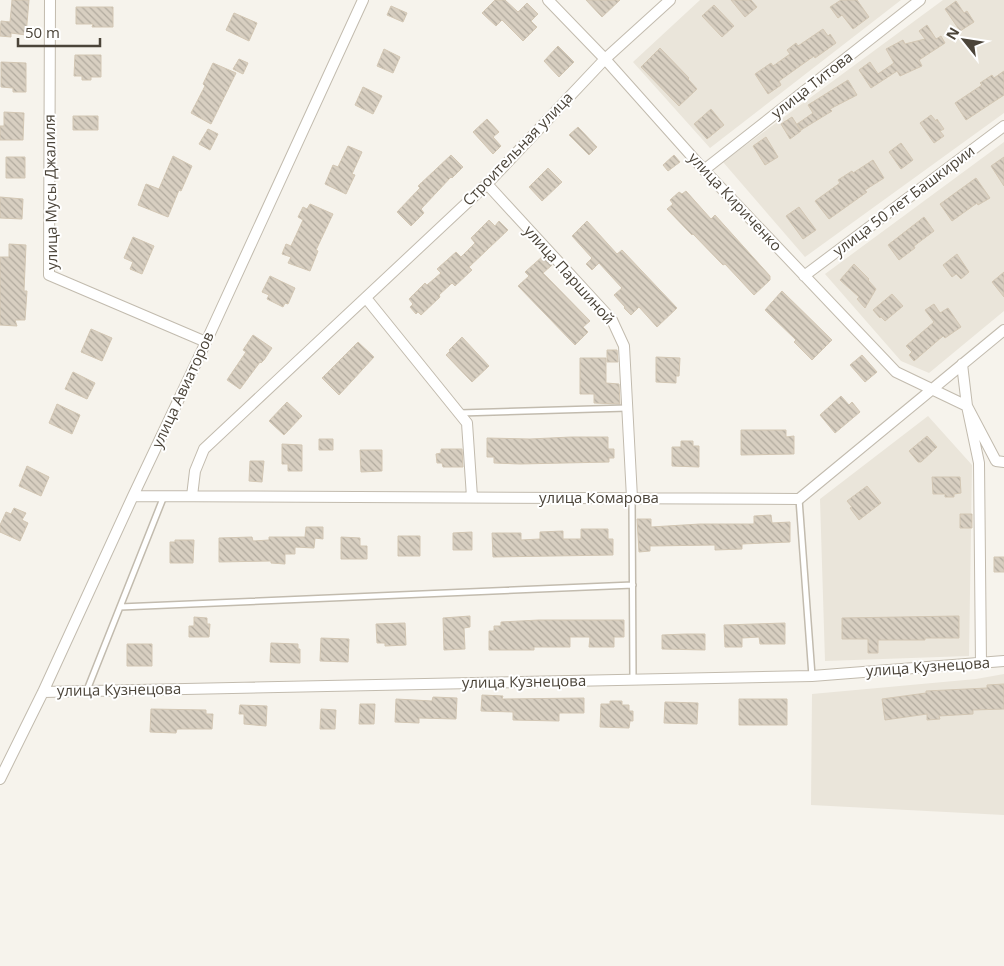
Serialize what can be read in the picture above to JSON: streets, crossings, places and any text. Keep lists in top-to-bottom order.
{
  "streets": {
    "street": [
      "улица Титова",
      "Строительная улица",
      "улица Мусы Джалиля",
      "улица 50 лет Башкирии",
      "улица Кириченко",
      "улица Паршиной",
      "улица Авиаторов",
      "улица Комарова",
      "улица Кузнецова"
    ]
  },
  "crossings": [
    ["улица Титова", "улица Кириченко"],
    ["Строительная улица", "улица Кириченко"],
    ["Строительная улица", "улица Паршиной"],
    ["Строительная улица", "улица Комарова"],
    ["улица Мусы Джалиля", "улица Авиаторов"],
    ["улица 50 лет Башкирии", "улица Кириченко"],
    ["улица Паршиной", "улица Комарова"],
    ["улица Авиаторов", "улица Комарова"],
    ["улица Авиаторов", "улица Кузнецова"]
  ],
  "scale_bar": "50 m",
  "north": "top left"
}
